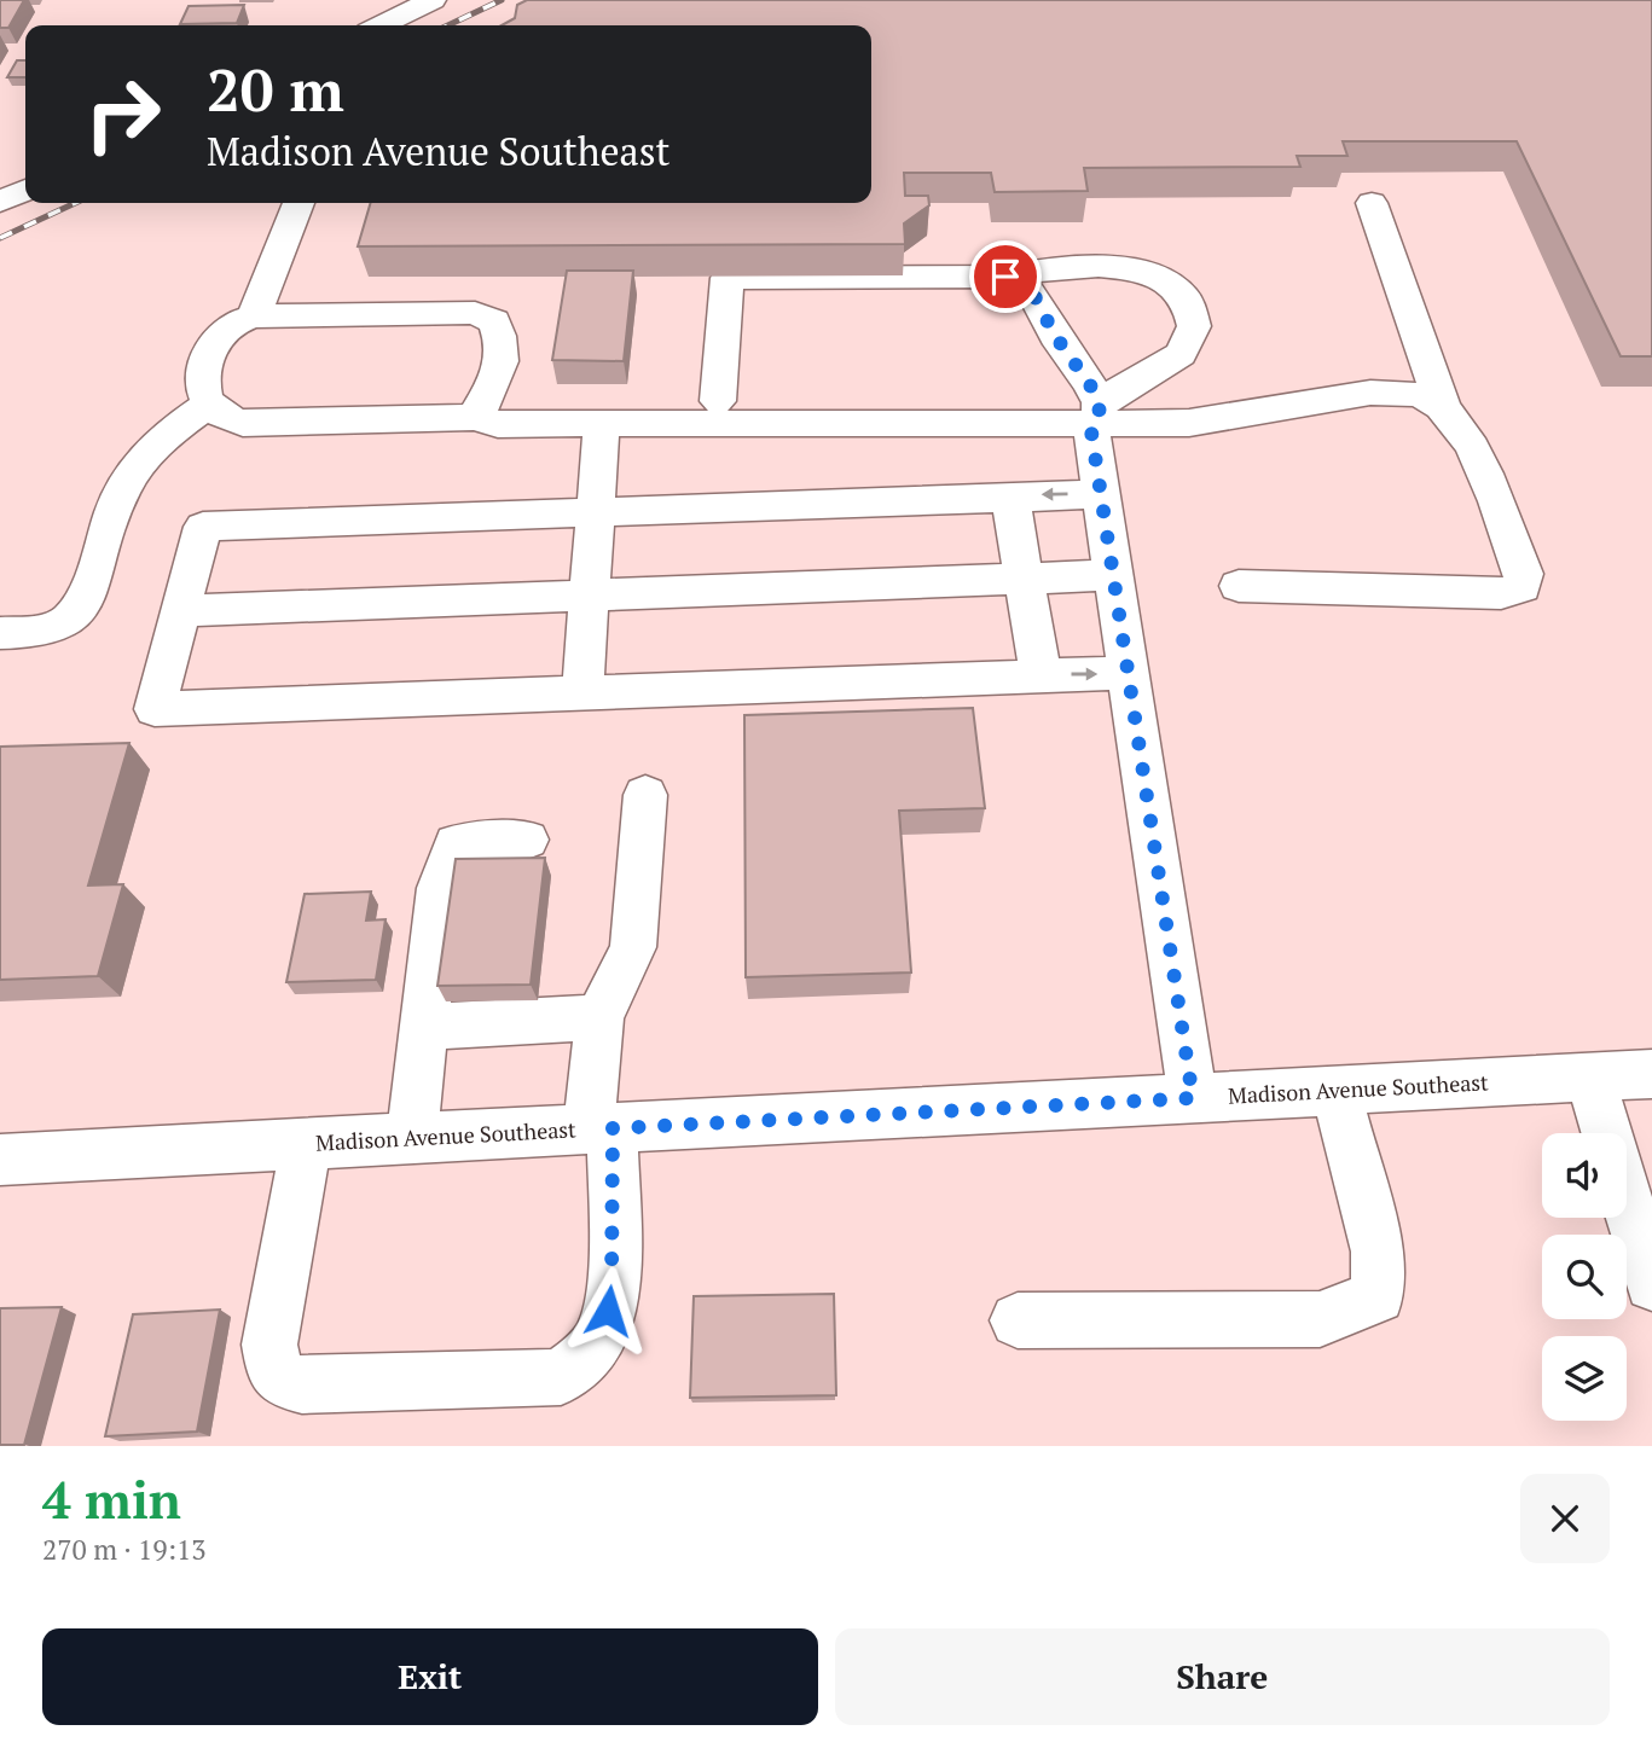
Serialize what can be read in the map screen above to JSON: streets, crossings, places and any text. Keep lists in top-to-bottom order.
{
  "streets": {
    "street": ["Madison Avenue Southeast"]
  },
  "page": {
    "turn": ["20 m", "Madison Avenue Southeast"],
    "heading": ["4 min", "270 m · 19:13"],
    "buttons": ["Exit", "Share"]
  }
}
